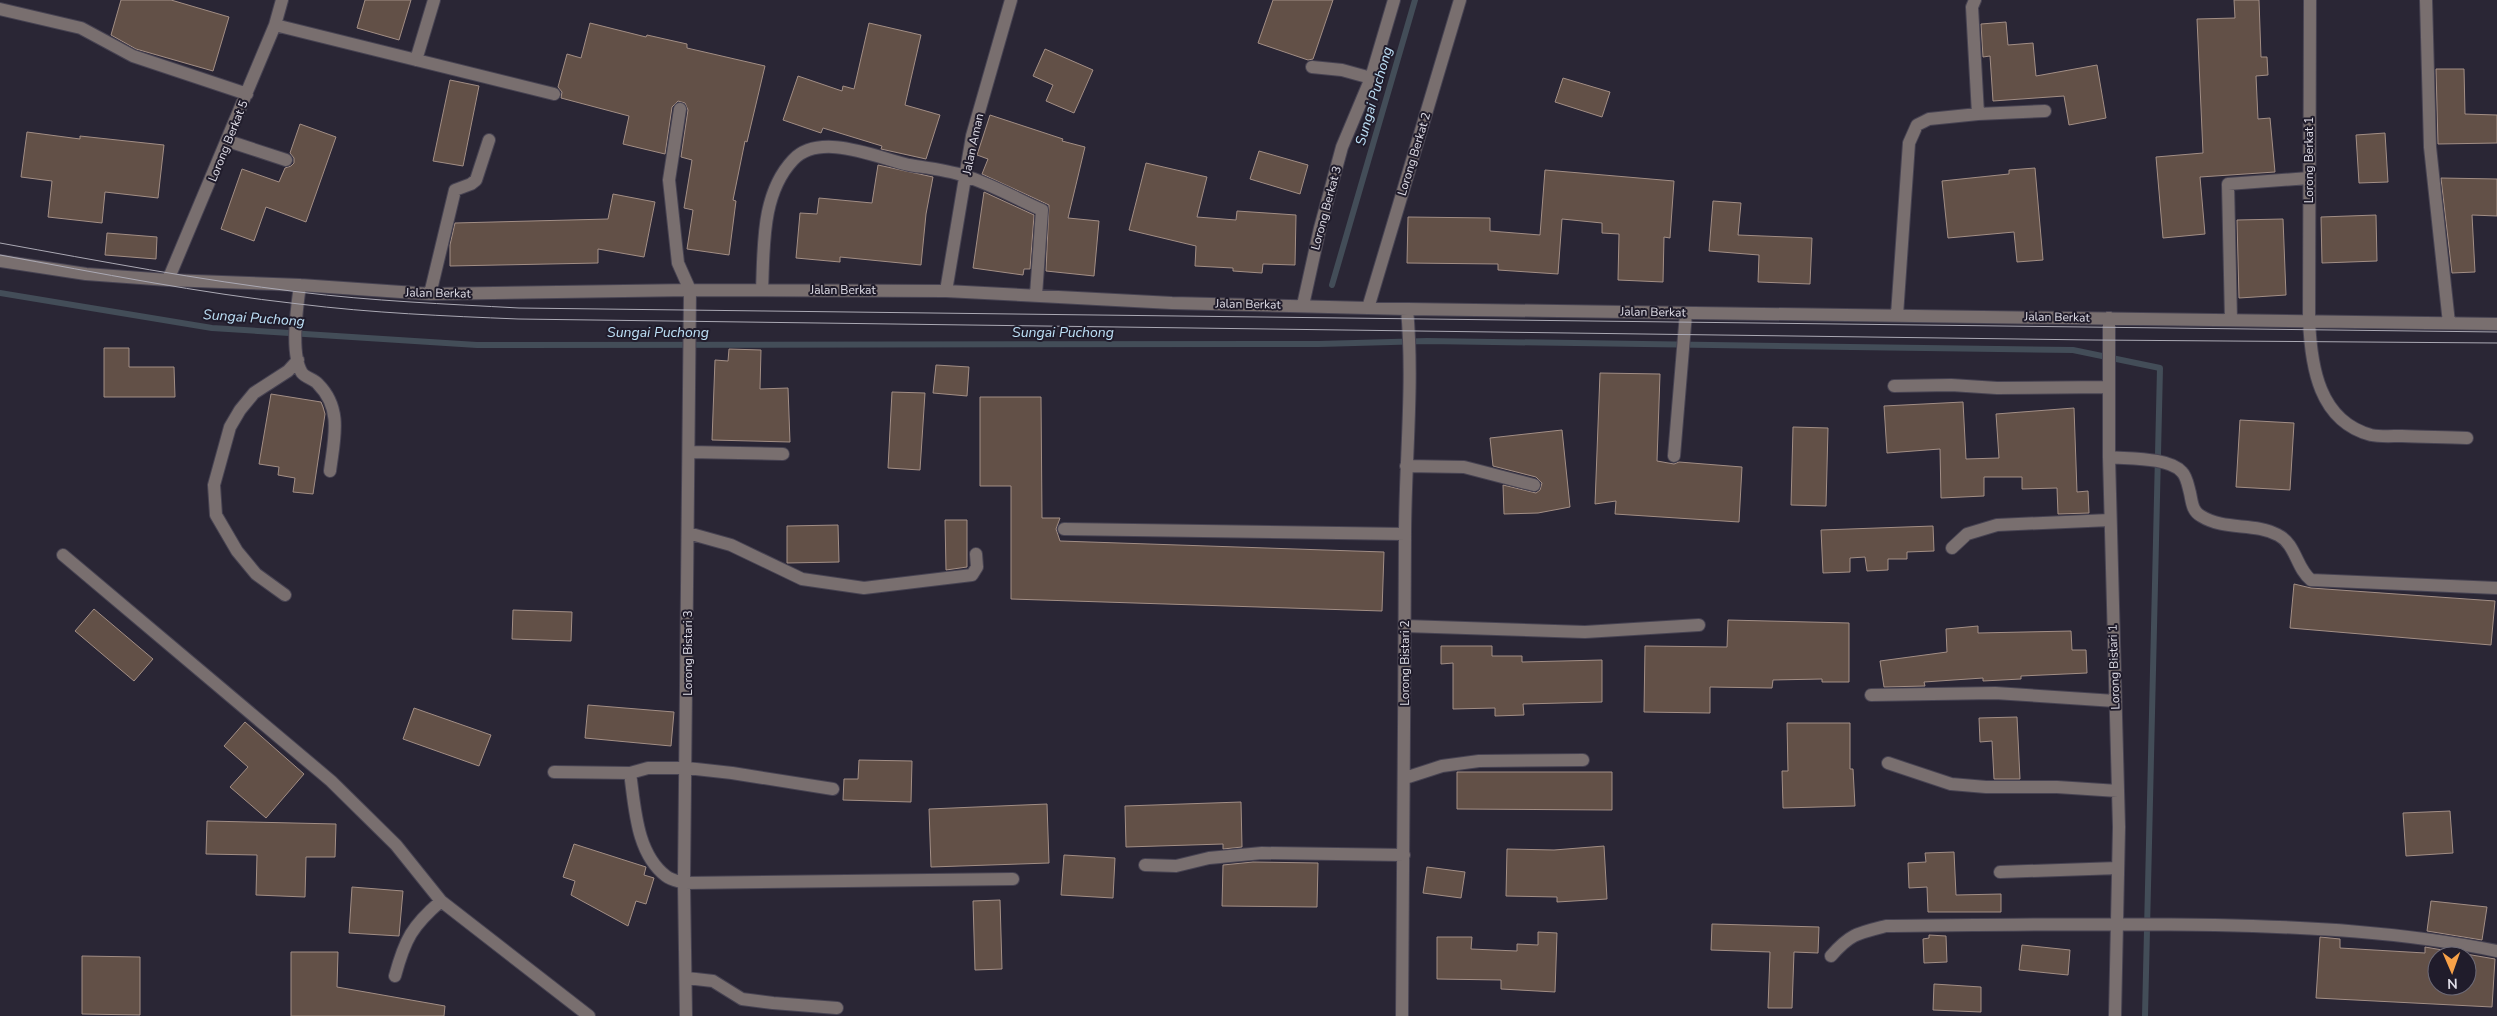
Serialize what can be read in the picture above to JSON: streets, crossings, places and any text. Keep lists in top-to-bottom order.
{
  "streets": {
    "street": [
      "Lorong Berkat 5",
      "Jalan Aman",
      "Lorong Berkat 2",
      "Lorong Berkat 1",
      "Lorong Berkat 3",
      "Jalan Berkat",
      "Lorong Bistari 3",
      "Lorong Bistari 2",
      "Lorong Bistari 1"
    ]
  },
  "crossings": [
    ["Lorong Berkat 5", "Jalan Berkat"],
    ["Jalan Aman", "Jalan Berkat"],
    ["Lorong Berkat 2", "Jalan Berkat"],
    ["Lorong Berkat 1", "Jalan Berkat"],
    ["Lorong Berkat 3", "Jalan Berkat"],
    ["Jalan Berkat", "Lorong Bistari 3"],
    ["Jalan Berkat", "Lorong Bistari 2"],
    ["Jalan Berkat", "Lorong Bistari 1"]
  ],
  "water": ["Sungai Puchong"],
  "north": "bottom"
}
